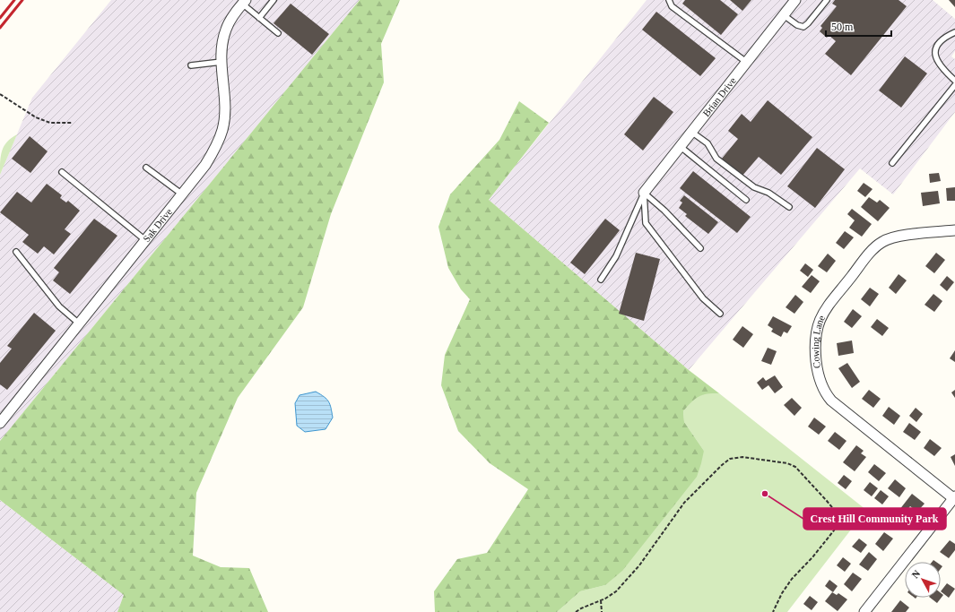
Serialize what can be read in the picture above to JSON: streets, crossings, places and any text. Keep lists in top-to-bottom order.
{
  "streets": {
    "street": ["Brian Drive", "Sak Drive", "Cowing Lane"]
  },
  "places": ["Crest Hill Community Park"],
  "scale_bar": "50 m",
  "north": "top left"
}
